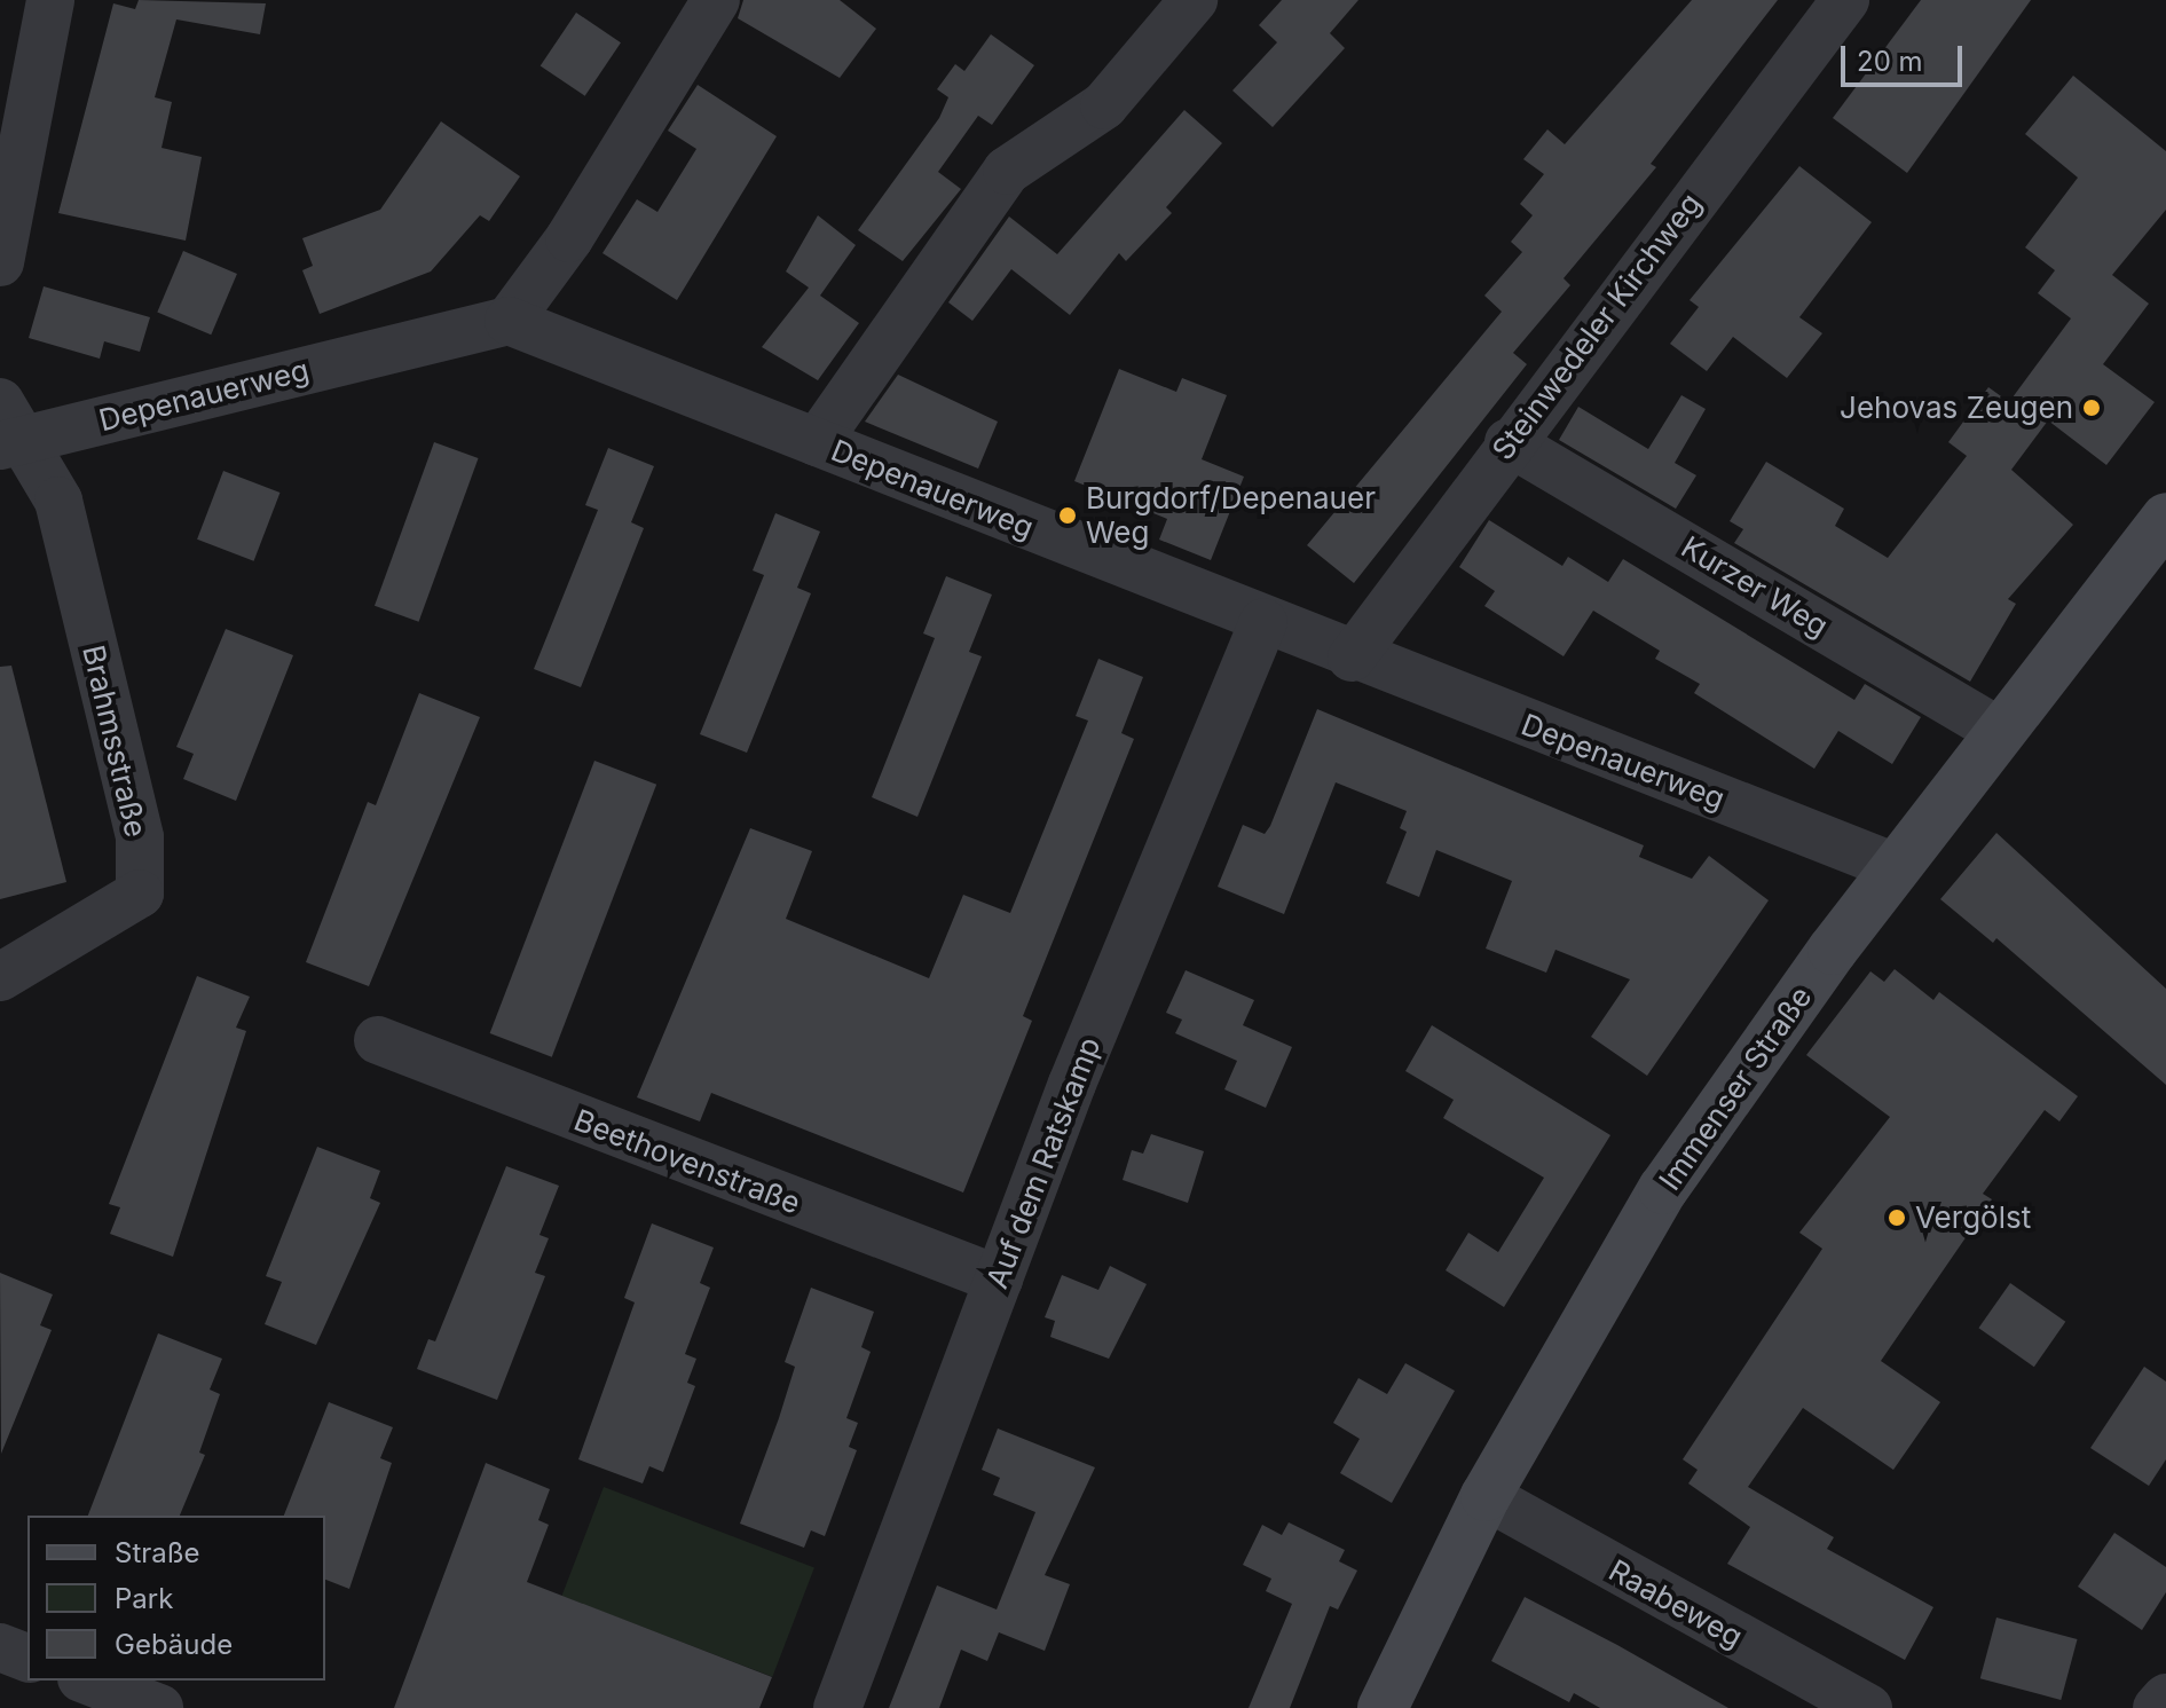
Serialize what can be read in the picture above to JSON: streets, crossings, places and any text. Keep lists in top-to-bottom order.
{
  "streets": {
    "main road": ["Immenser Straße"],
    "street": [
      "Steinwedeler Kirchweg",
      "Depenauerweg",
      "Kurzer Weg",
      "Brahmsstraße",
      "Beethovenstraße",
      "Auf dem Ratskamp",
      "Raabeweg"
    ]
  },
  "crossings": [
    ["Steinwedeler Kirchweg", "Depenauerweg"],
    ["Steinwedeler Kirchweg", "Kurzer Weg"],
    ["Depenauerweg", "Brahmsstraße"],
    ["Depenauerweg", "Immenser Straße"],
    ["Depenauerweg", "Auf dem Ratskamp"],
    ["Kurzer Weg", "Immenser Straße"],
    ["Immenser Straße", "Raabeweg"],
    ["Beethovenstraße", "Auf dem Ratskamp"]
  ],
  "places": ["Jehovas Zeugen", "Burgdorf/Depenauer Weg", "Vergölst"],
  "legend": ["Straße", "Park", "Gebäude"],
  "scale_bar": "20 m"
}
